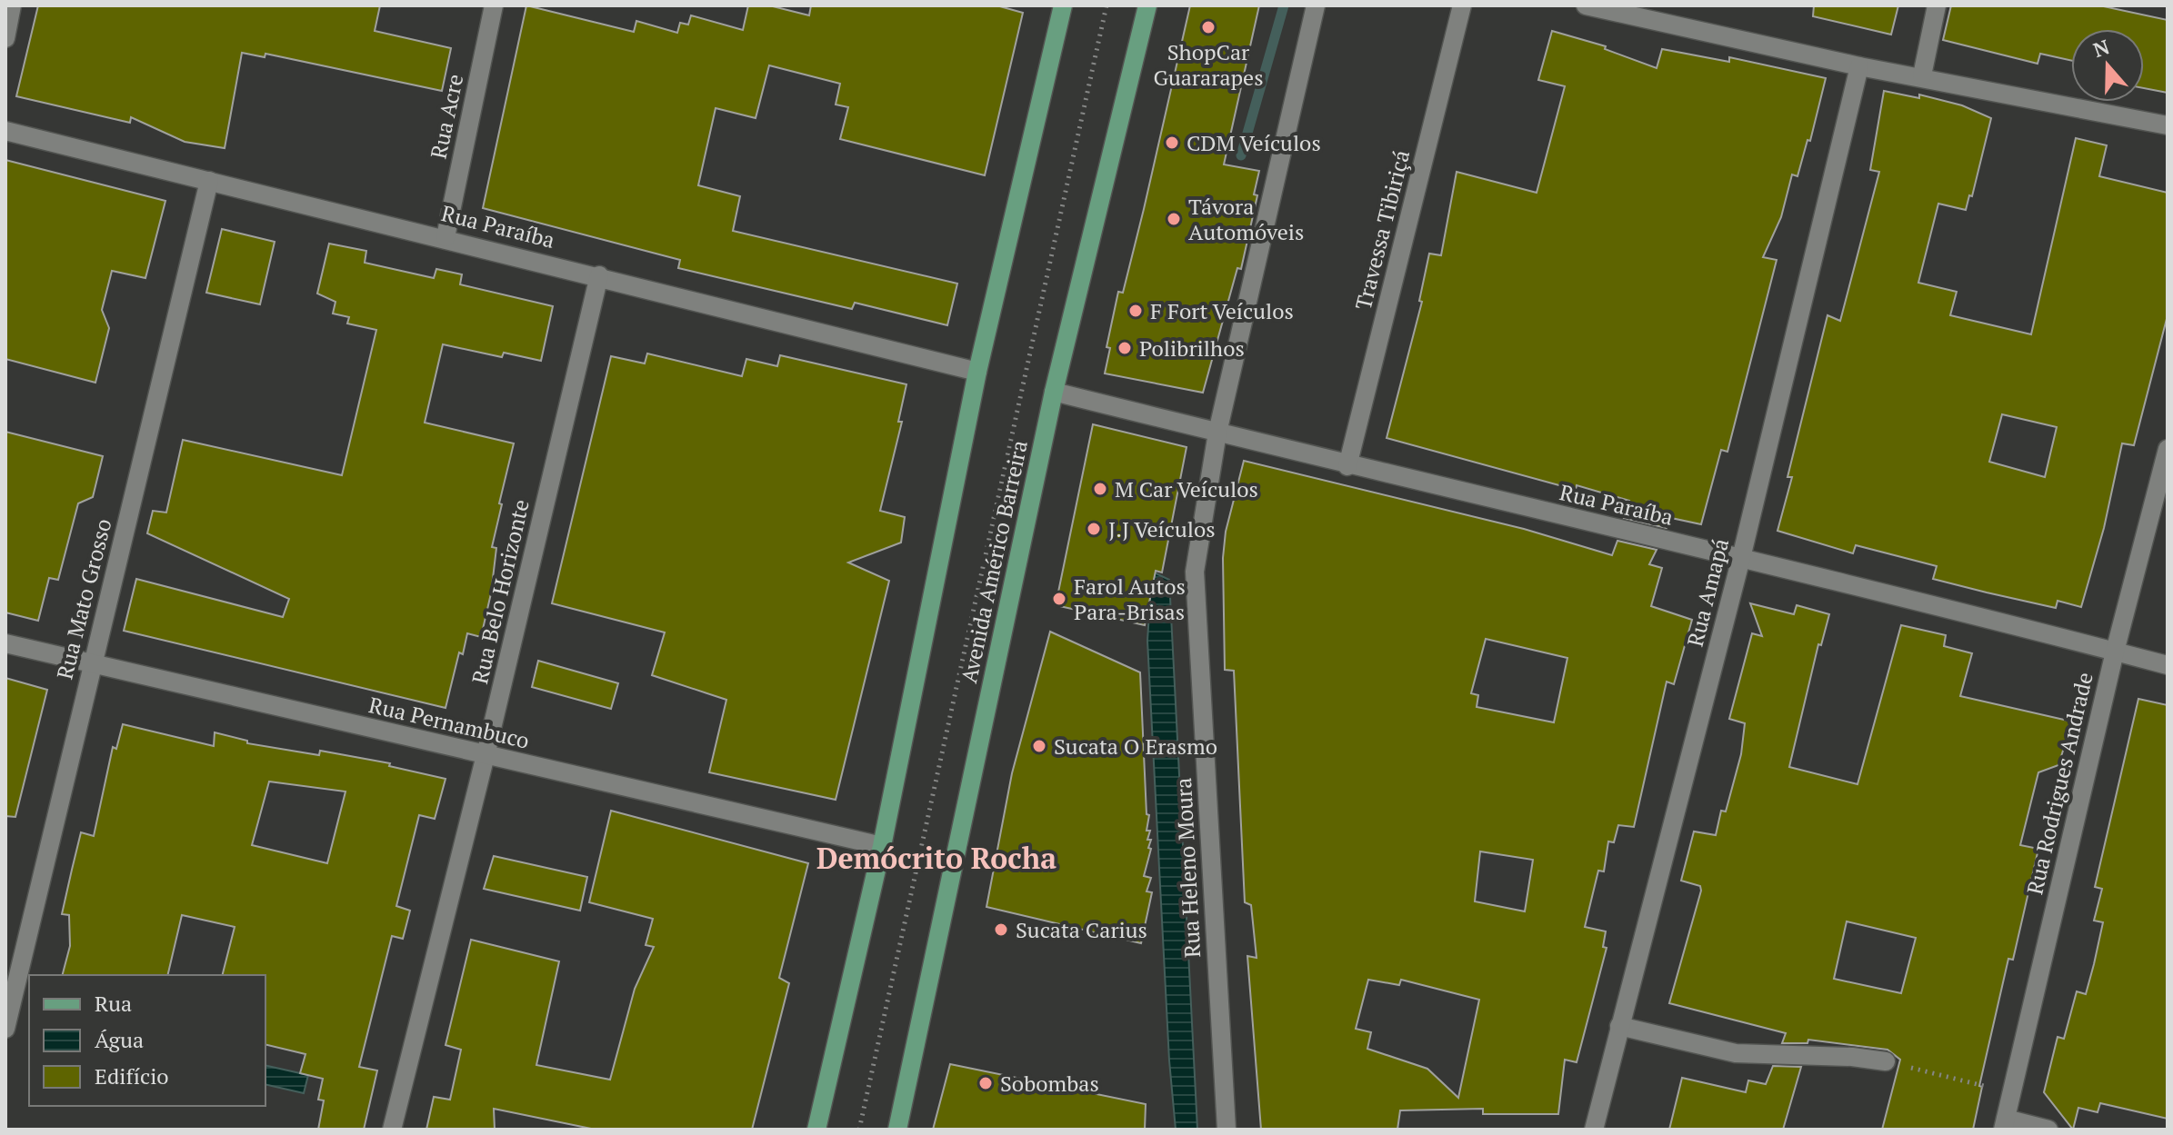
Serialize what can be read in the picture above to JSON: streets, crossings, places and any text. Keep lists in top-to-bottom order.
{
  "streets": {
    "main road": ["Avenida Américo Barreira"],
    "street": [
      "Rua Acre",
      "Rua Paraíba",
      "Travessa Tibiriçá",
      "Rua Belo Horizonte",
      "Rua Amapá",
      "Rua Mato Grosso",
      "Rua Pernambuco",
      "Rua Rodrigues Andrade",
      "Rua Heleno Moura"
    ]
  },
  "crossings": [
    ["Rua Acre", "Rua Paraíba"],
    ["Rua Paraíba", "Travessa Tibiriçá"],
    ["Rua Paraíba", "Avenida Américo Barreira"],
    ["Rua Paraíba", "Rua Belo Horizonte"],
    ["Rua Paraíba", "Rua Amapá"],
    ["Rua Paraíba", "Rua Mato Grosso"],
    ["Rua Paraíba", "Rua Rodrigues Andrade"],
    ["Rua Paraíba", "Rua Heleno Moura"],
    ["Rua Belo Horizonte", "Rua Pernambuco"],
    ["Rua Mato Grosso", "Rua Pernambuco"]
  ],
  "districts": ["Demócrito Rocha"],
  "places": [
    "ShopCar Guararapes",
    "CDM Veículos",
    "Távora Automóveis",
    "F Fort Veículos",
    "Polibrilhos",
    "M Car Veículos",
    "J.J Veículos",
    "Farol Autos Para-Brisas",
    "Sucata O Erasmo",
    "Sucata Carius",
    "Sobombas"
  ],
  "legend": ["Rua", "Água", "Edifício"],
  "north": "top"
}
